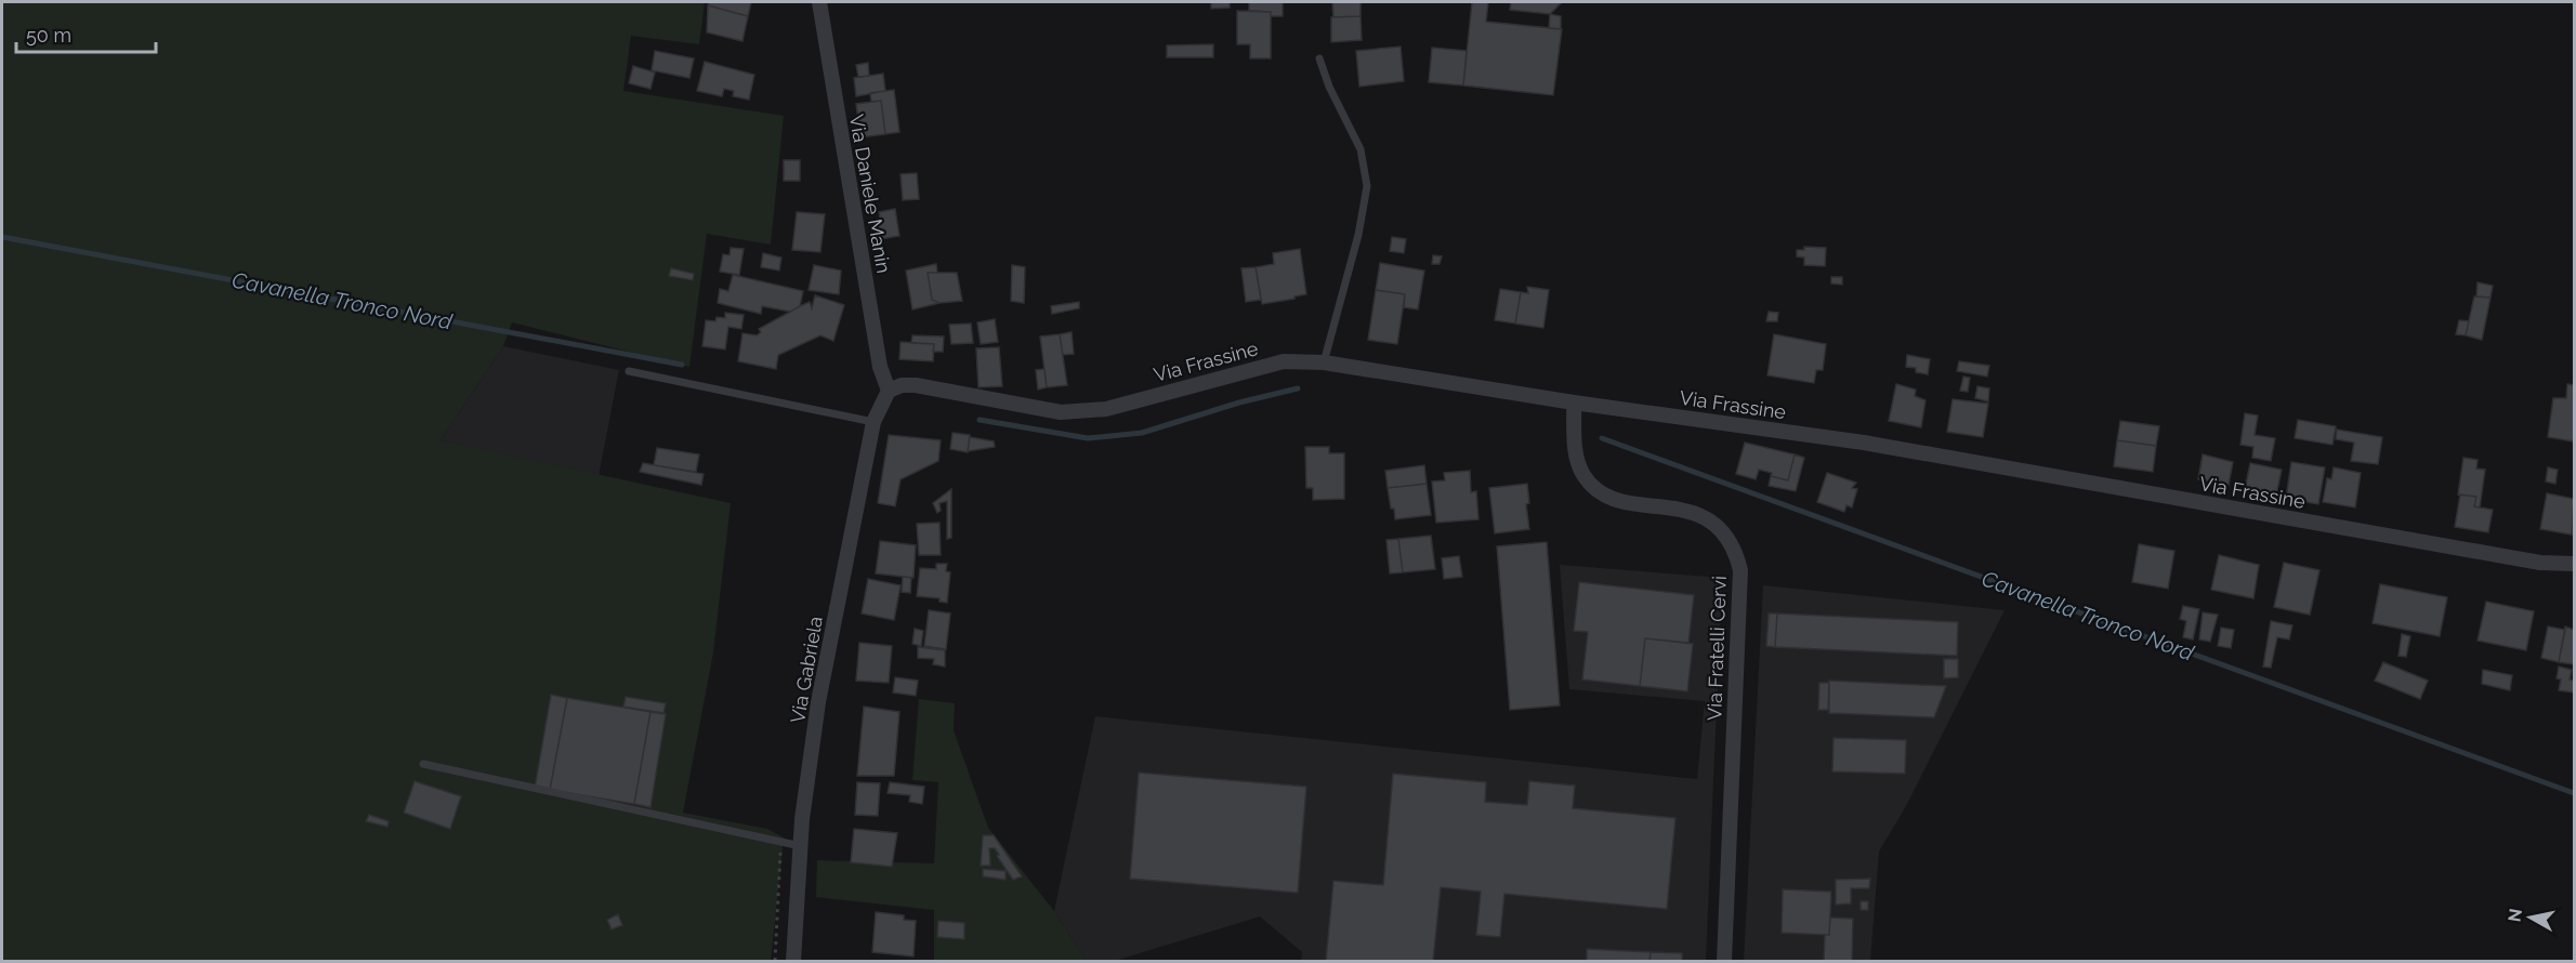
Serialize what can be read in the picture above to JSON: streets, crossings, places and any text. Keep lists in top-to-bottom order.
{
  "streets": {
    "street": [
      "Via Daniele Manin",
      "Via Frassine",
      "Via Fratelli Cervi",
      "Via Gabriela"
    ]
  },
  "crossings": [
    ["Via Daniele Manin", "Via Frassine"],
    ["Via Daniele Manin", "Via Gabriela"],
    ["Via Frassine", "Via Fratelli Cervi"],
    ["Via Frassine", "Via Gabriela"]
  ],
  "water": ["Cavanella Tronco Nord"],
  "scale_bar": "50 m",
  "north": "left"
}
